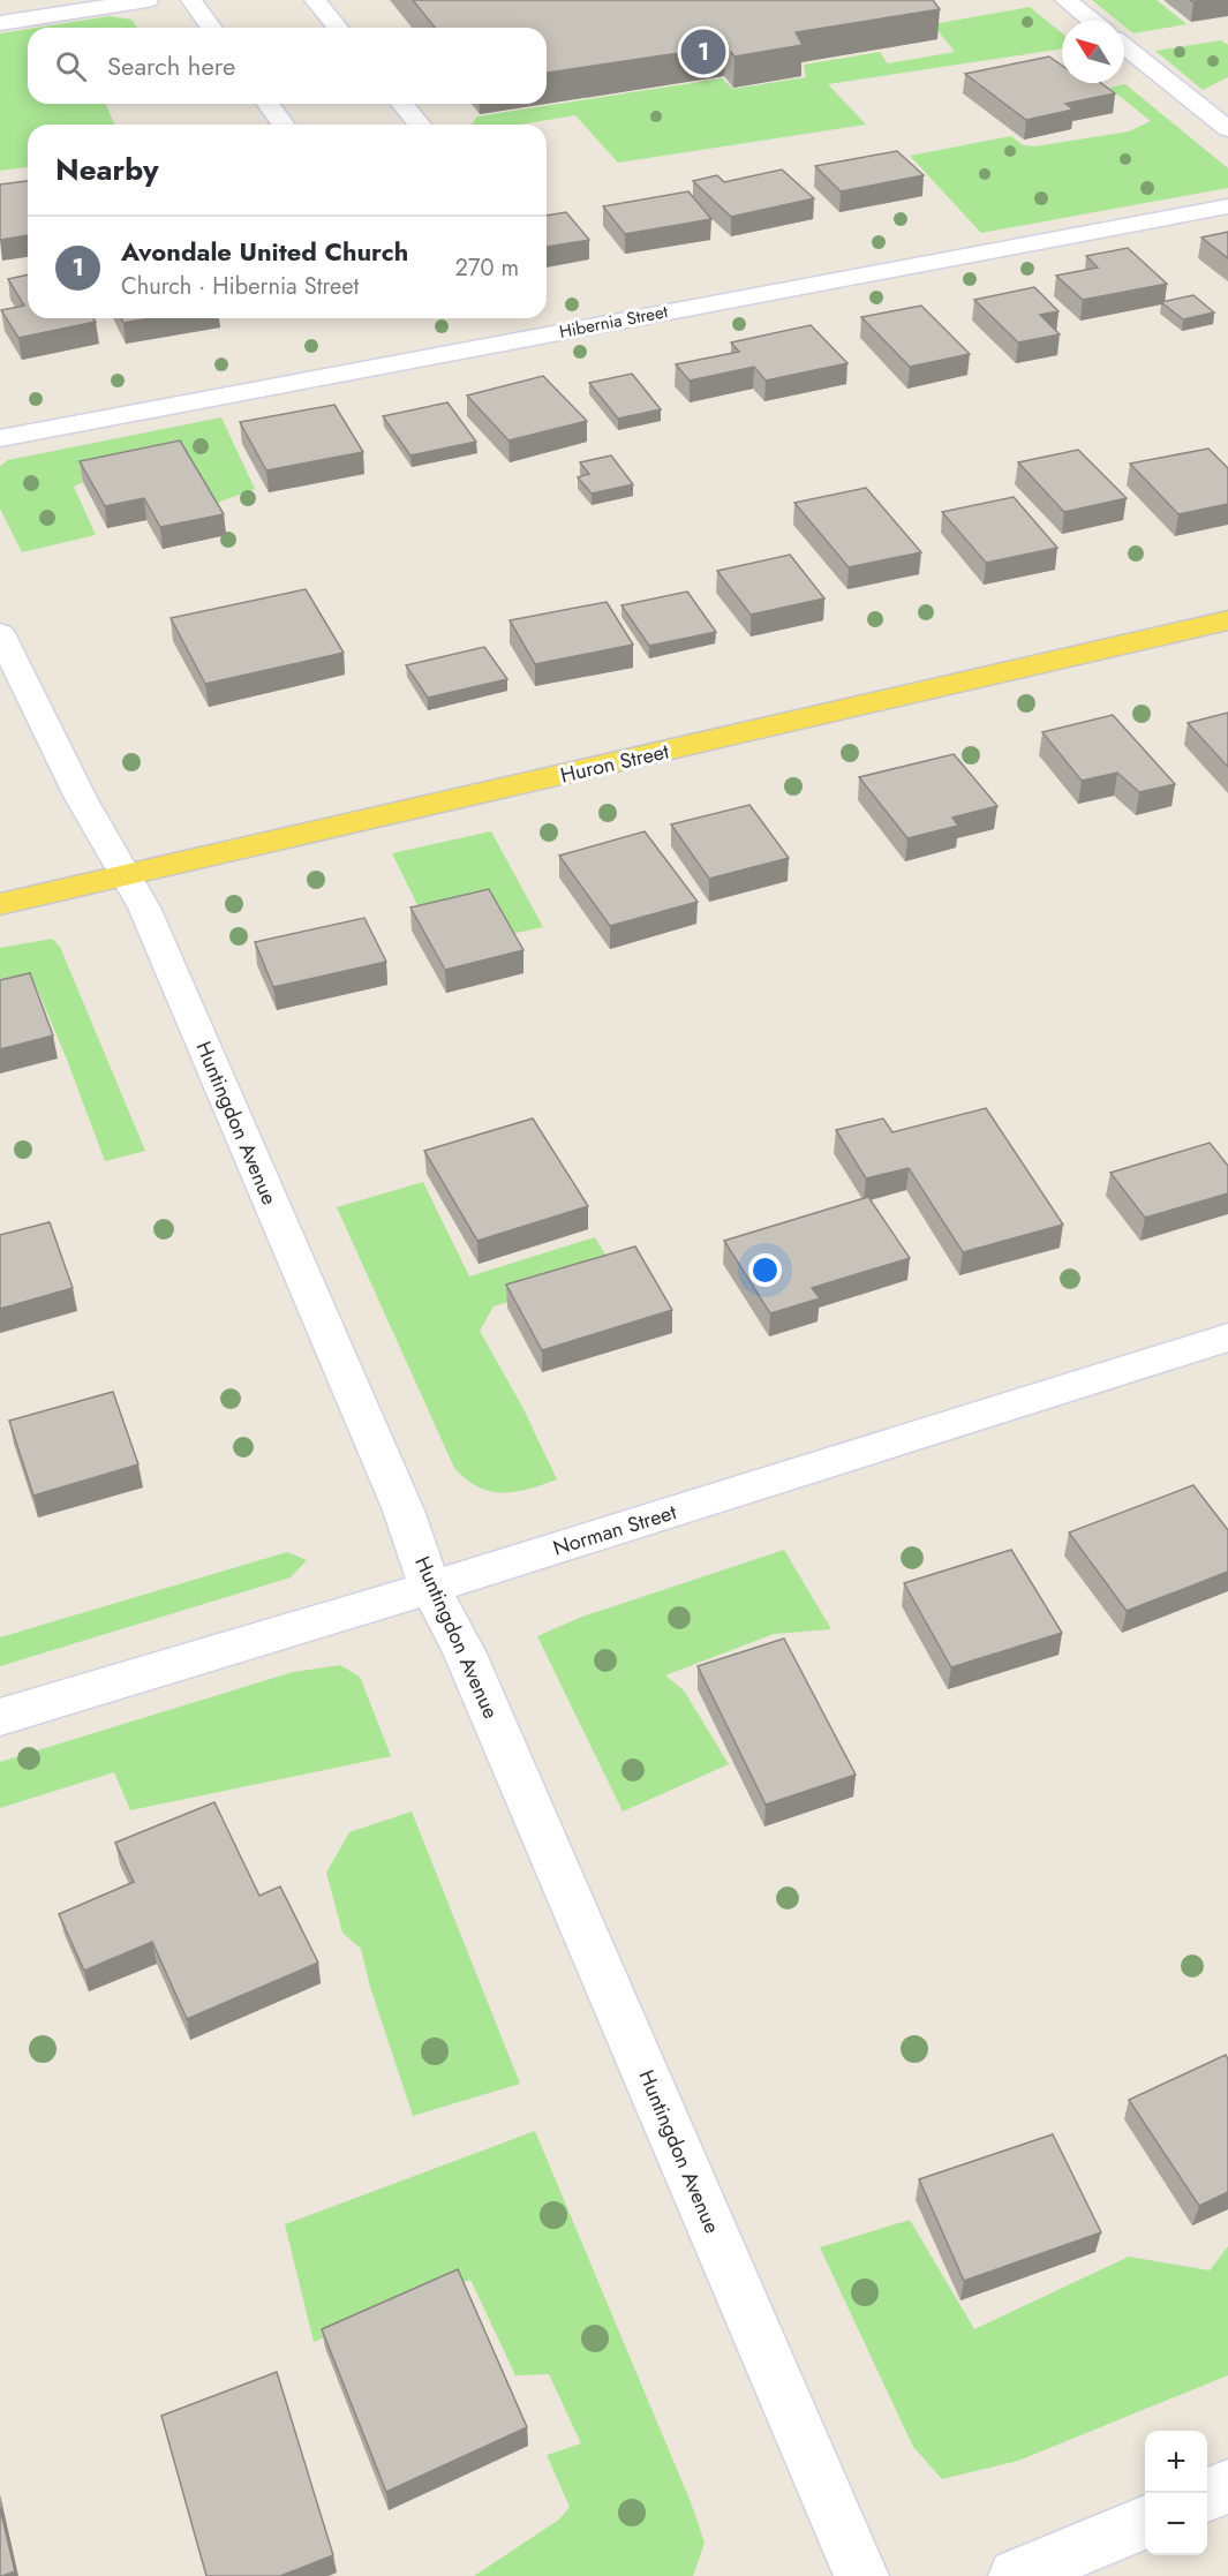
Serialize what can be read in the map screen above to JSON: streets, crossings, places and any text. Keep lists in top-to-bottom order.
{
  "streets": {
    "main road": ["Huron Street"],
    "street": ["Hibernia Street", "Huntingdon Avenue", "Norman Street"]
  },
  "crossings": [
    ["Huron Street", "Huntingdon Avenue"],
    ["Huntingdon Avenue", "Norman Street"]
  ],
  "north": "top left",
  "page": {
    "pins": "1",
    "search": "Search here",
    "heading": "Nearby",
    "list": [
      {
        "mark": "1",
        "name": "Avondale United Church",
        "note": "Church · Hibernia Street",
        "value": "270 m"
      }
    ],
    "map_buttons": ["+", "−"]
  }
}
